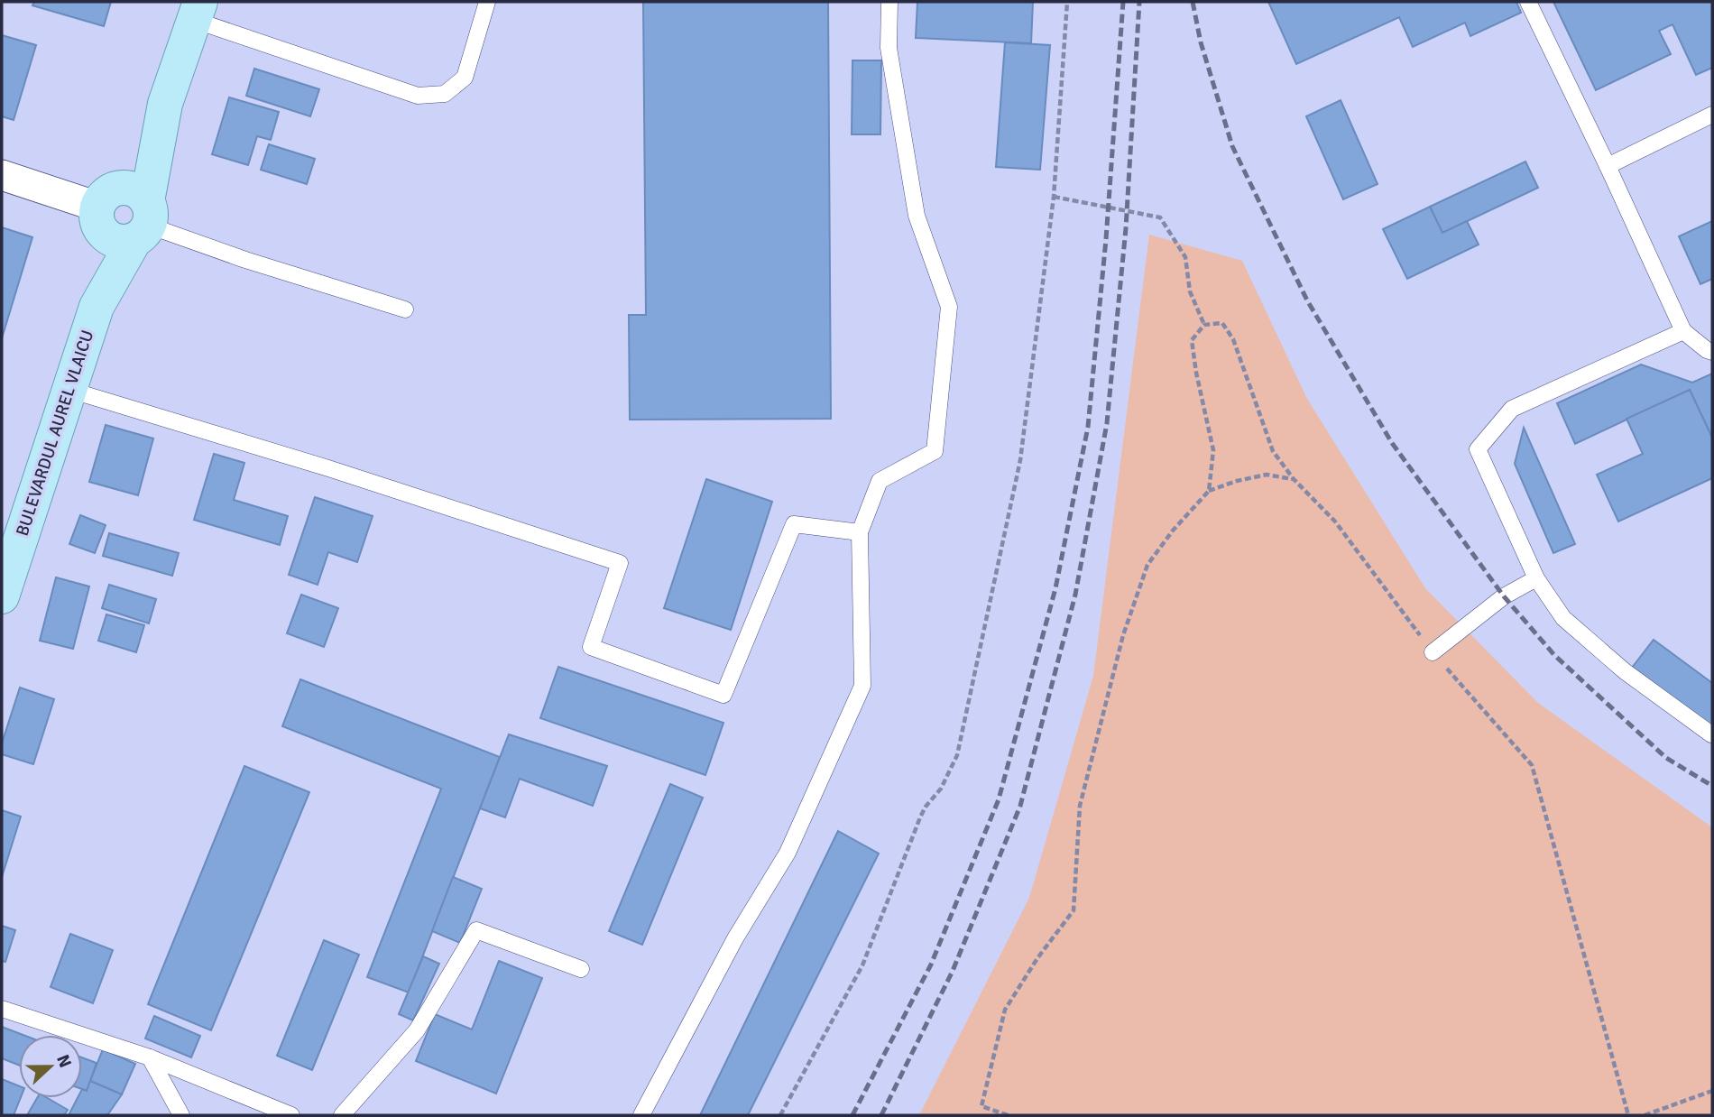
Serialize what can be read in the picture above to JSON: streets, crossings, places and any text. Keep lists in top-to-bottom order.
{
  "streets": {
    "main road": ["BULEVARDUL AUREL VLAICU"]
  },
  "north": "right"
}
